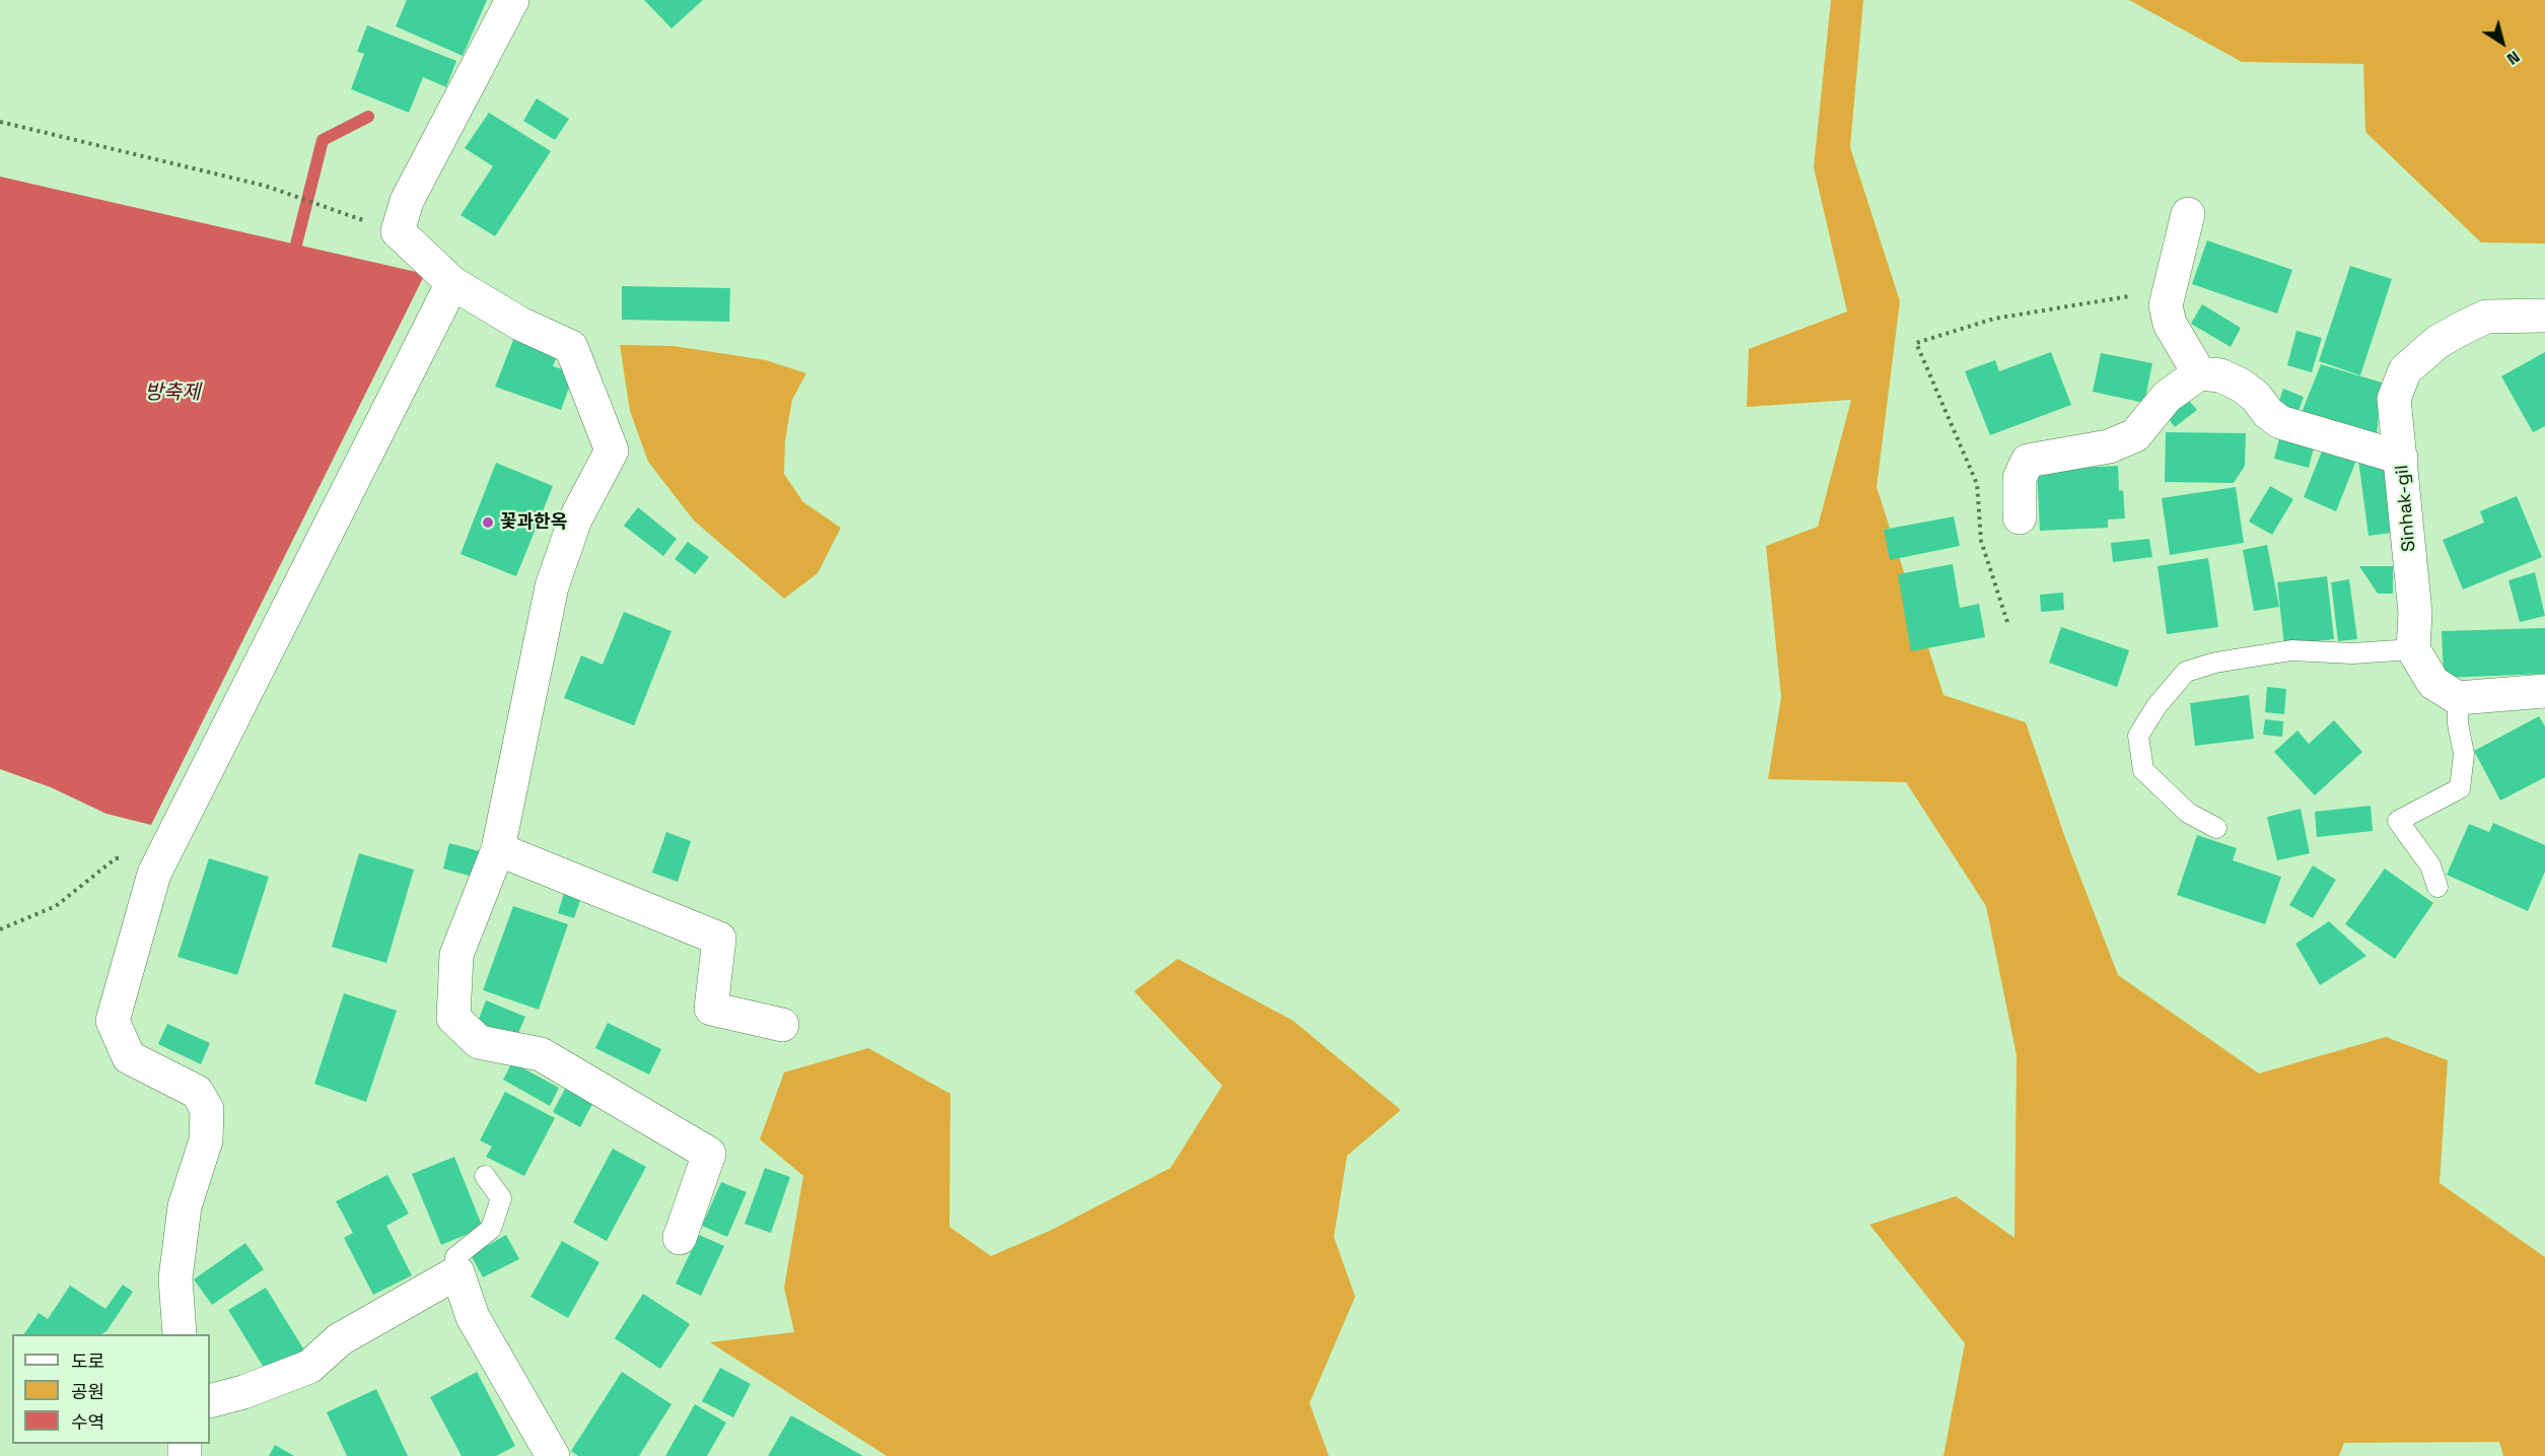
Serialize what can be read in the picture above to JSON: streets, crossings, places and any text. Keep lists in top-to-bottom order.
{
  "streets": {
    "street": ["Sinhak-gil"]
  },
  "water": ["방축제"],
  "places": ["꽃과한옥"],
  "legend": ["도로", "공원", "수역"],
  "north": "bottom right"
}
